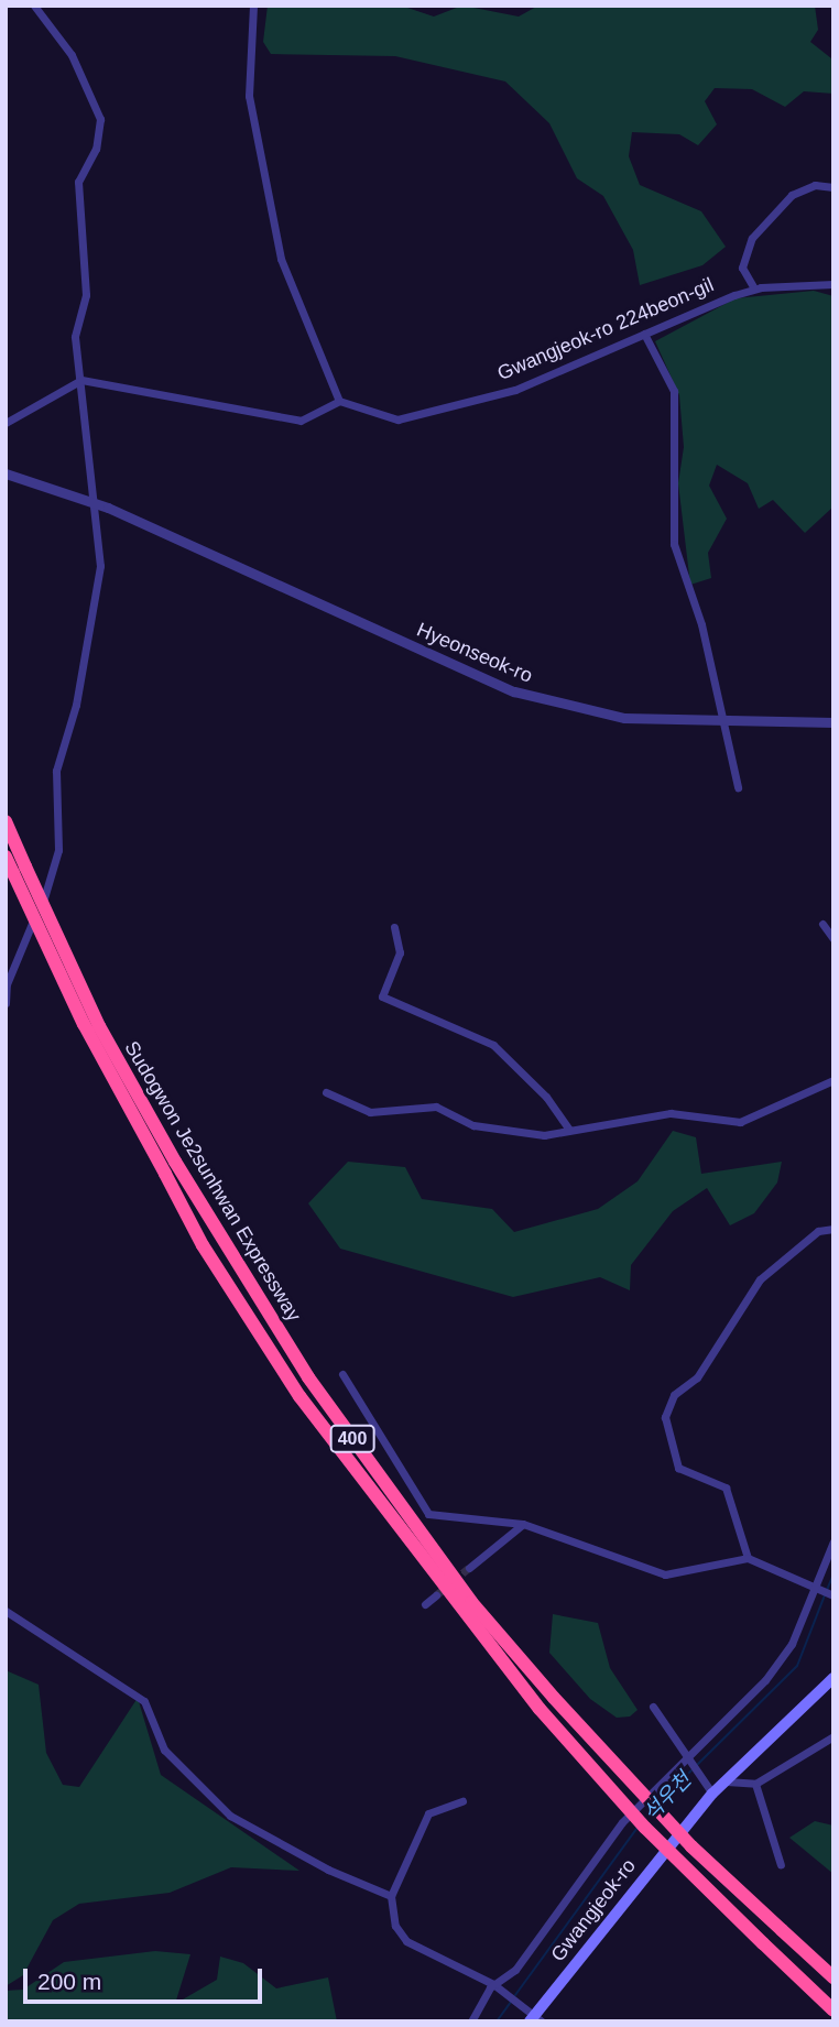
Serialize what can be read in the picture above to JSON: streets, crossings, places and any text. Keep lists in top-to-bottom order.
{
  "streets": {
    "highway": ["Sudogwon Je2sunhwan Expressway", "400"],
    "main road": ["Gwangjeok-ro"],
    "street": ["Gwangjeok-ro 224beon-gil", "Hyeonseok-ro"]
  },
  "water": ["석우천"],
  "scale_bar": "200 m"
}
